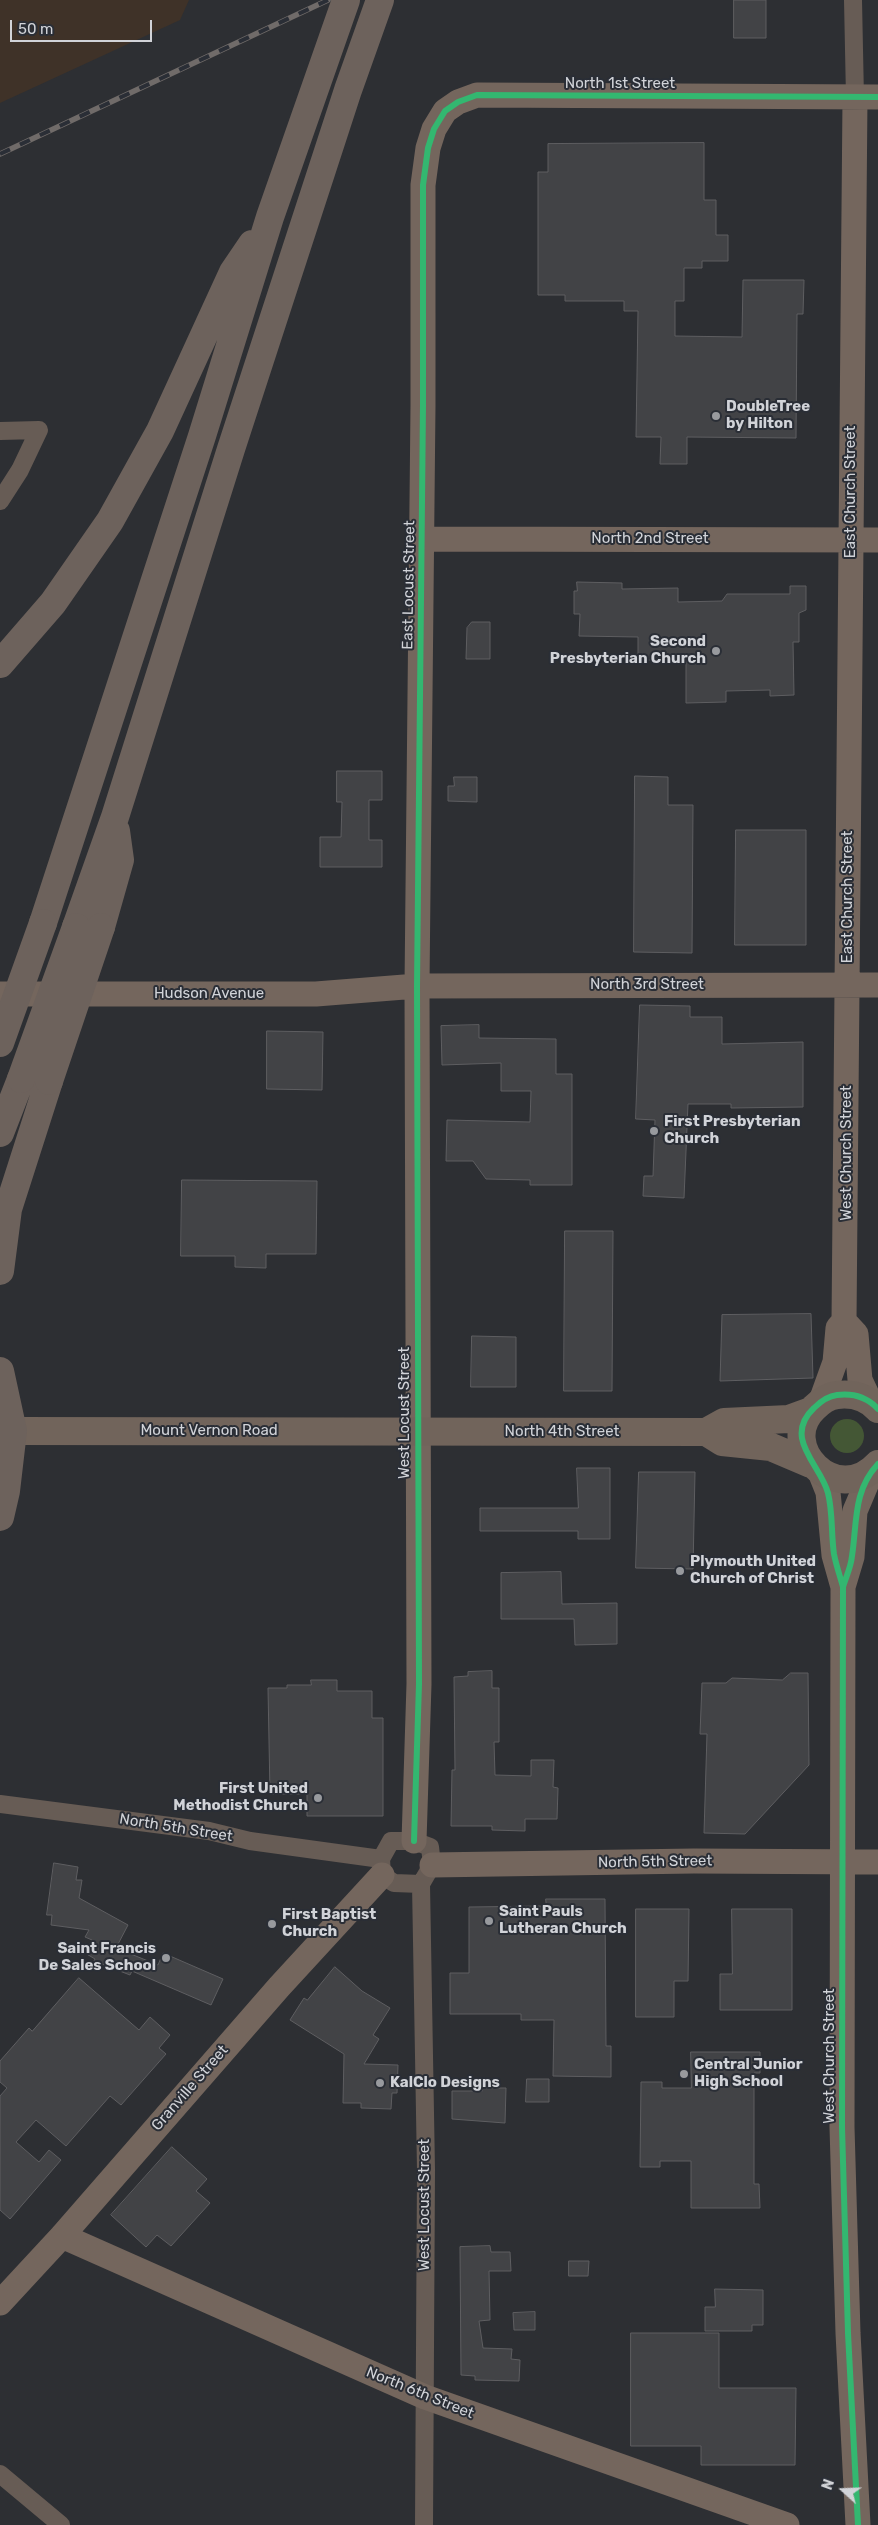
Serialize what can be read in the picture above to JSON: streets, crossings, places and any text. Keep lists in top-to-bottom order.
{
  "streets": {
    "main road": ["Mount Vernon Road", "North 4th Street"],
    "street": [
      "North 1st Street",
      "East Church Street",
      "North 2nd Street",
      "East Locust Street",
      "North 3rd Street",
      "Hudson Avenue",
      "West Church Street",
      "West Locust Street",
      "North 5th Street",
      "Granville Street",
      "North 6th Street"
    ]
  },
  "crossings": [
    ["North 1st Street", "East Church Street"],
    ["North 1st Street", "East Locust Street"],
    ["East Church Street", "North 2nd Street"],
    ["East Church Street", "North 3rd Street"],
    ["East Church Street", "West Church Street"],
    ["North 2nd Street", "East Locust Street"],
    ["East Locust Street", "North 3rd Street"],
    ["East Locust Street", "Hudson Avenue"],
    ["East Locust Street", "West Locust Street"],
    ["North 3rd Street", "Hudson Avenue"],
    ["North 3rd Street", "West Church Street"],
    ["North 3rd Street", "West Locust Street"],
    ["Hudson Avenue", "West Locust Street"],
    ["West Church Street", "North 4th Street"],
    ["West Church Street", "North 5th Street"],
    ["West Locust Street", "Mount Vernon Road"],
    ["West Locust Street", "North 4th Street"],
    ["West Locust Street", "North 5th Street"],
    ["West Locust Street", "Granville Street"],
    ["West Locust Street", "North 6th Street"],
    ["Mount Vernon Road", "North 4th Street"],
    ["North 5th Street", "Granville Street"],
    ["Granville Street", "North 6th Street"]
  ],
  "places": [
    "DoubleTree by Hilton",
    "Second Presbyterian Church",
    "First Presbyterian Church",
    "Plymouth United Church of Christ",
    "First United Methodist Church",
    "Saint Pauls Lutheran Church",
    "First Baptist Church",
    "Saint Francis De Sales School",
    "Central Junior High School",
    "KalClo Designs"
  ],
  "scale_bar": "50 m",
  "north": "left"
}
